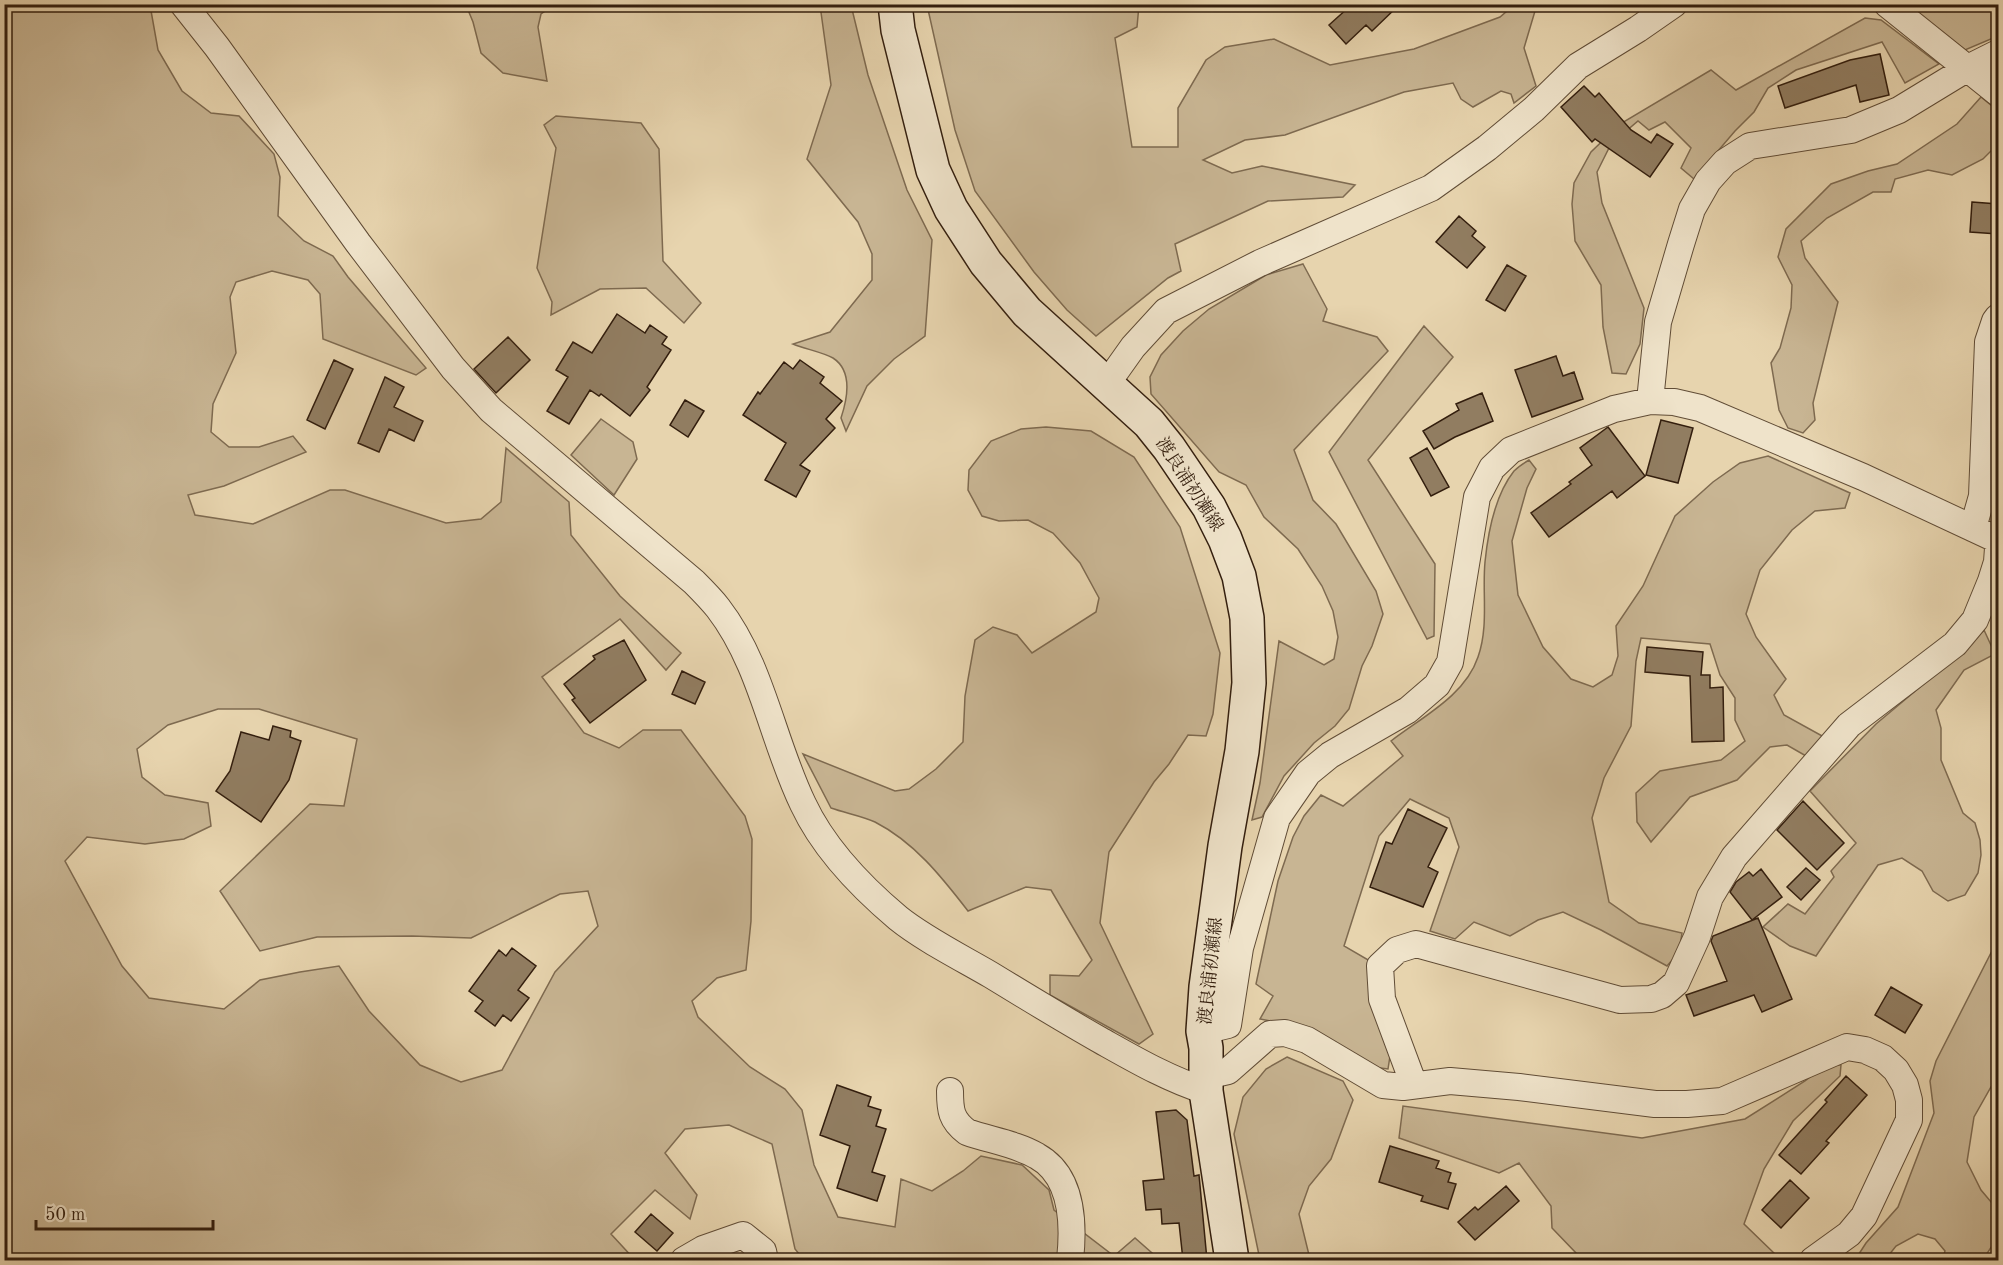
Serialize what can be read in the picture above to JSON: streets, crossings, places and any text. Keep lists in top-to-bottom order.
{
  "streets": {
    "main road": ["渡良浦初瀬線"]
  },
  "scale_bar": "50 m"
}
